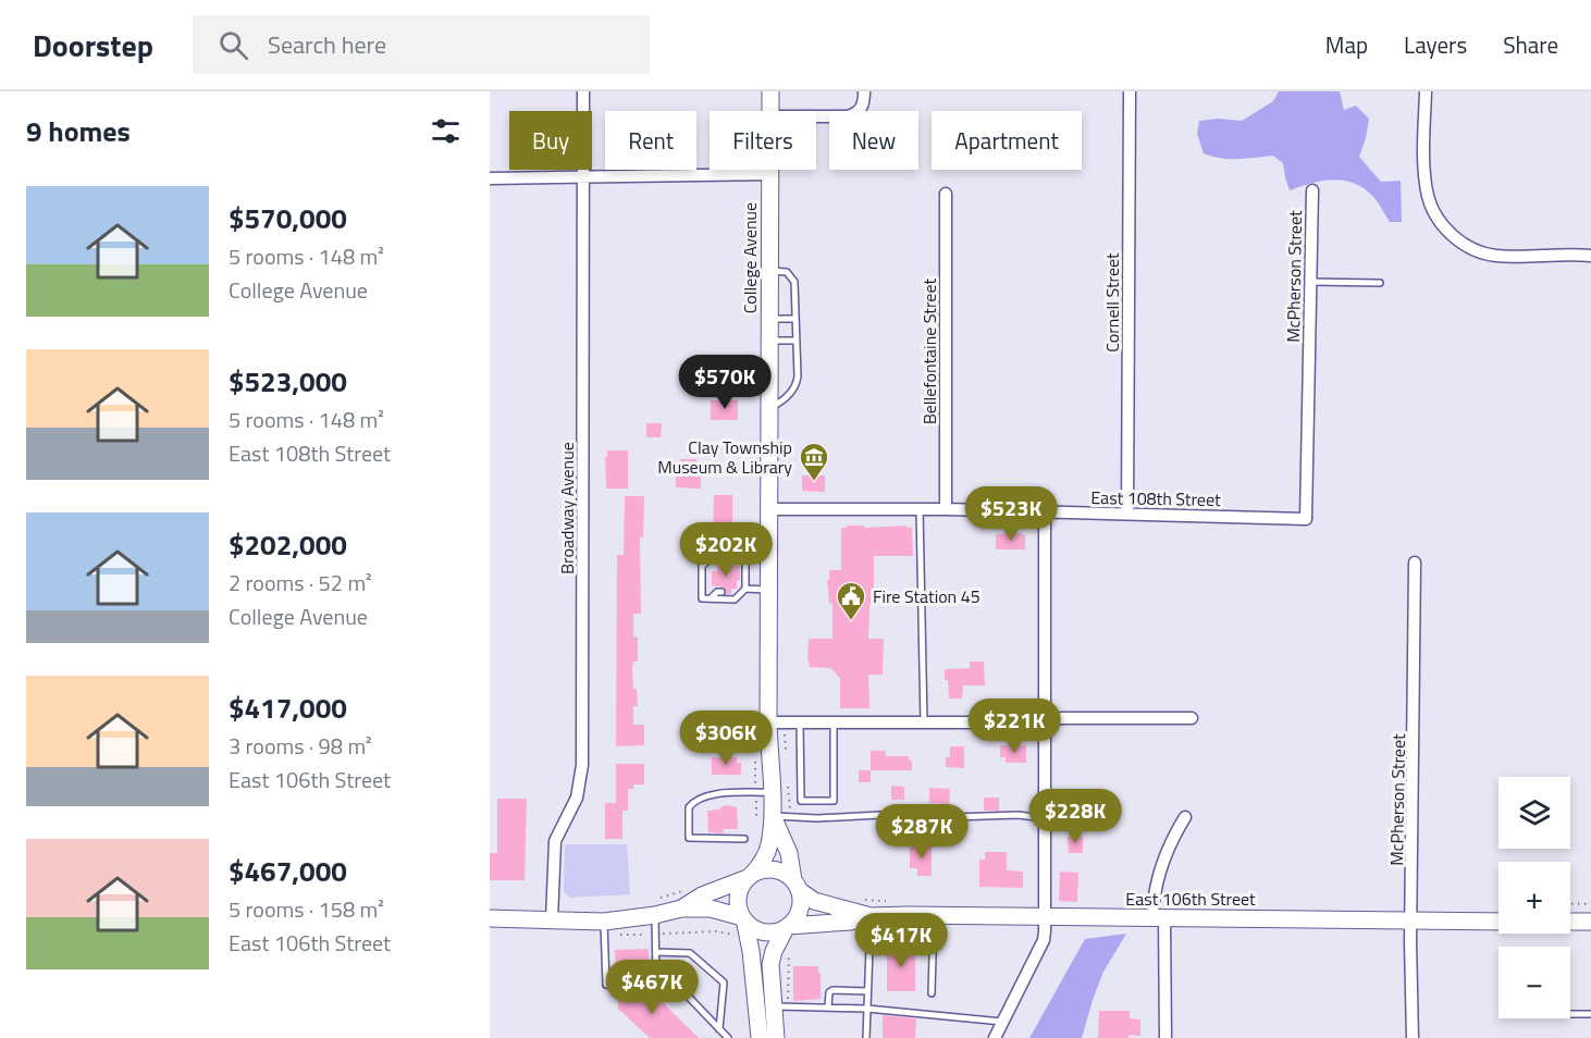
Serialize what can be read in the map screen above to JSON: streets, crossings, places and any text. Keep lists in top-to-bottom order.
{
  "streets": {
    "main road": ["College Avenue", "East 106th Street"],
    "street": [
      "McPherson Street",
      "Cornell Street",
      "Bellefontaine Street",
      "East 108th Street",
      "Broadway Avenue"
    ]
  },
  "crossings": [
    ["College Avenue", "East 108th Street"],
    ["College Avenue", "East 106th Street"],
    ["McPherson Street", "East 108th Street"],
    ["McPherson Street", "East 106th Street"],
    ["Cornell Street", "East 108th Street"],
    ["Bellefontaine Street", "East 108th Street"]
  ],
  "places": {
    "museum": ["Clay Township Museum & Library"],
    "public building": ["Fire Station 45"]
  },
  "page": {
    "header": "Doorstep",
    "search": "Search here",
    "nav": ["Map", "Layers", "Share"],
    "heading": "9 homes",
    "chip": [
      "Buy",
      "Rent",
      "Filters",
      "New",
      "Apartment"
    ],
    "list": [
      {
        "name": "$570,000",
        "note": "5 rooms · 148 m² · College Avenue"
      },
      {
        "name": "$523,000",
        "note": "5 rooms · 148 m² · East 108th Street"
      },
      {
        "name": "$202,000",
        "note": "2 rooms · 52 m² · College Avenue"
      },
      {
        "name": "$417,000",
        "note": "3 rooms · 98 m² · East 106th Street"
      },
      {
        "name": "$467,000",
        "note": "5 rooms · 158 m² · East 106th Street"
      }
    ],
    "price": [
      "$570K",
      "$523K",
      "$202K",
      "$221K",
      "$306K",
      "$228K",
      "$287K",
      "$417K",
      "$467K"
    ],
    "map_buttons": ["+", "−"]
  }
}
